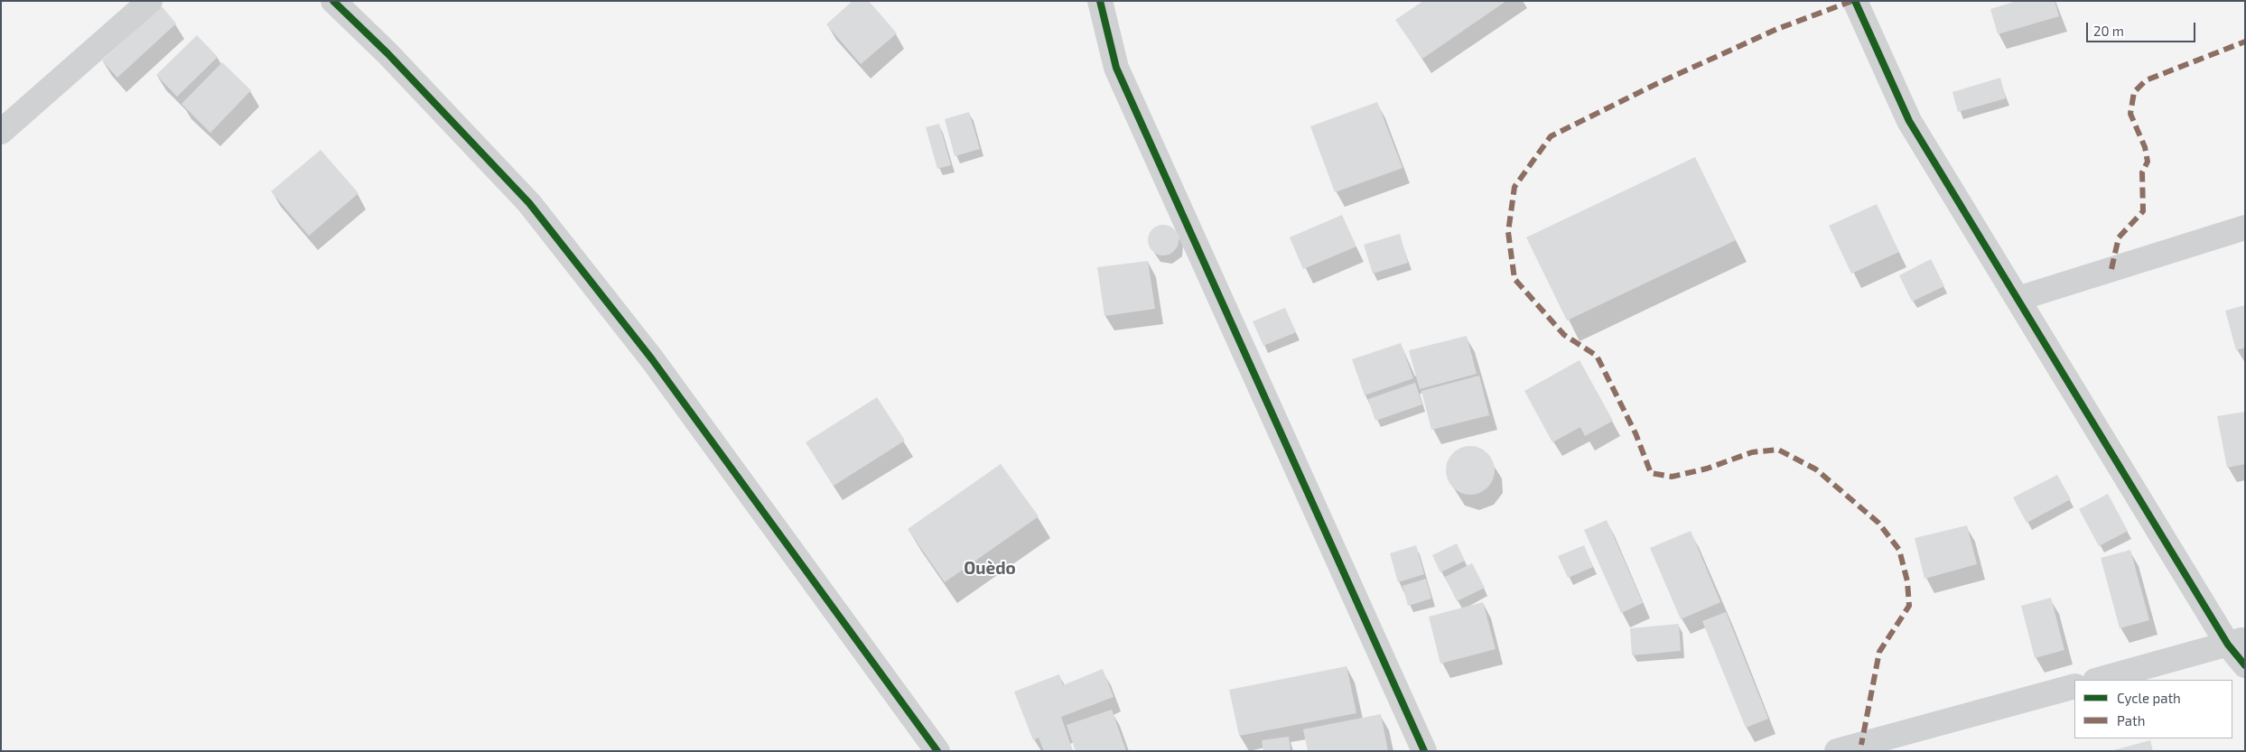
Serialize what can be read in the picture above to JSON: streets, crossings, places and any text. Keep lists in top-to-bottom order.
{
  "districts": ["Ouèdo"],
  "legend": ["Cycle path", "Path"],
  "scale_bar": "20 m"
}
